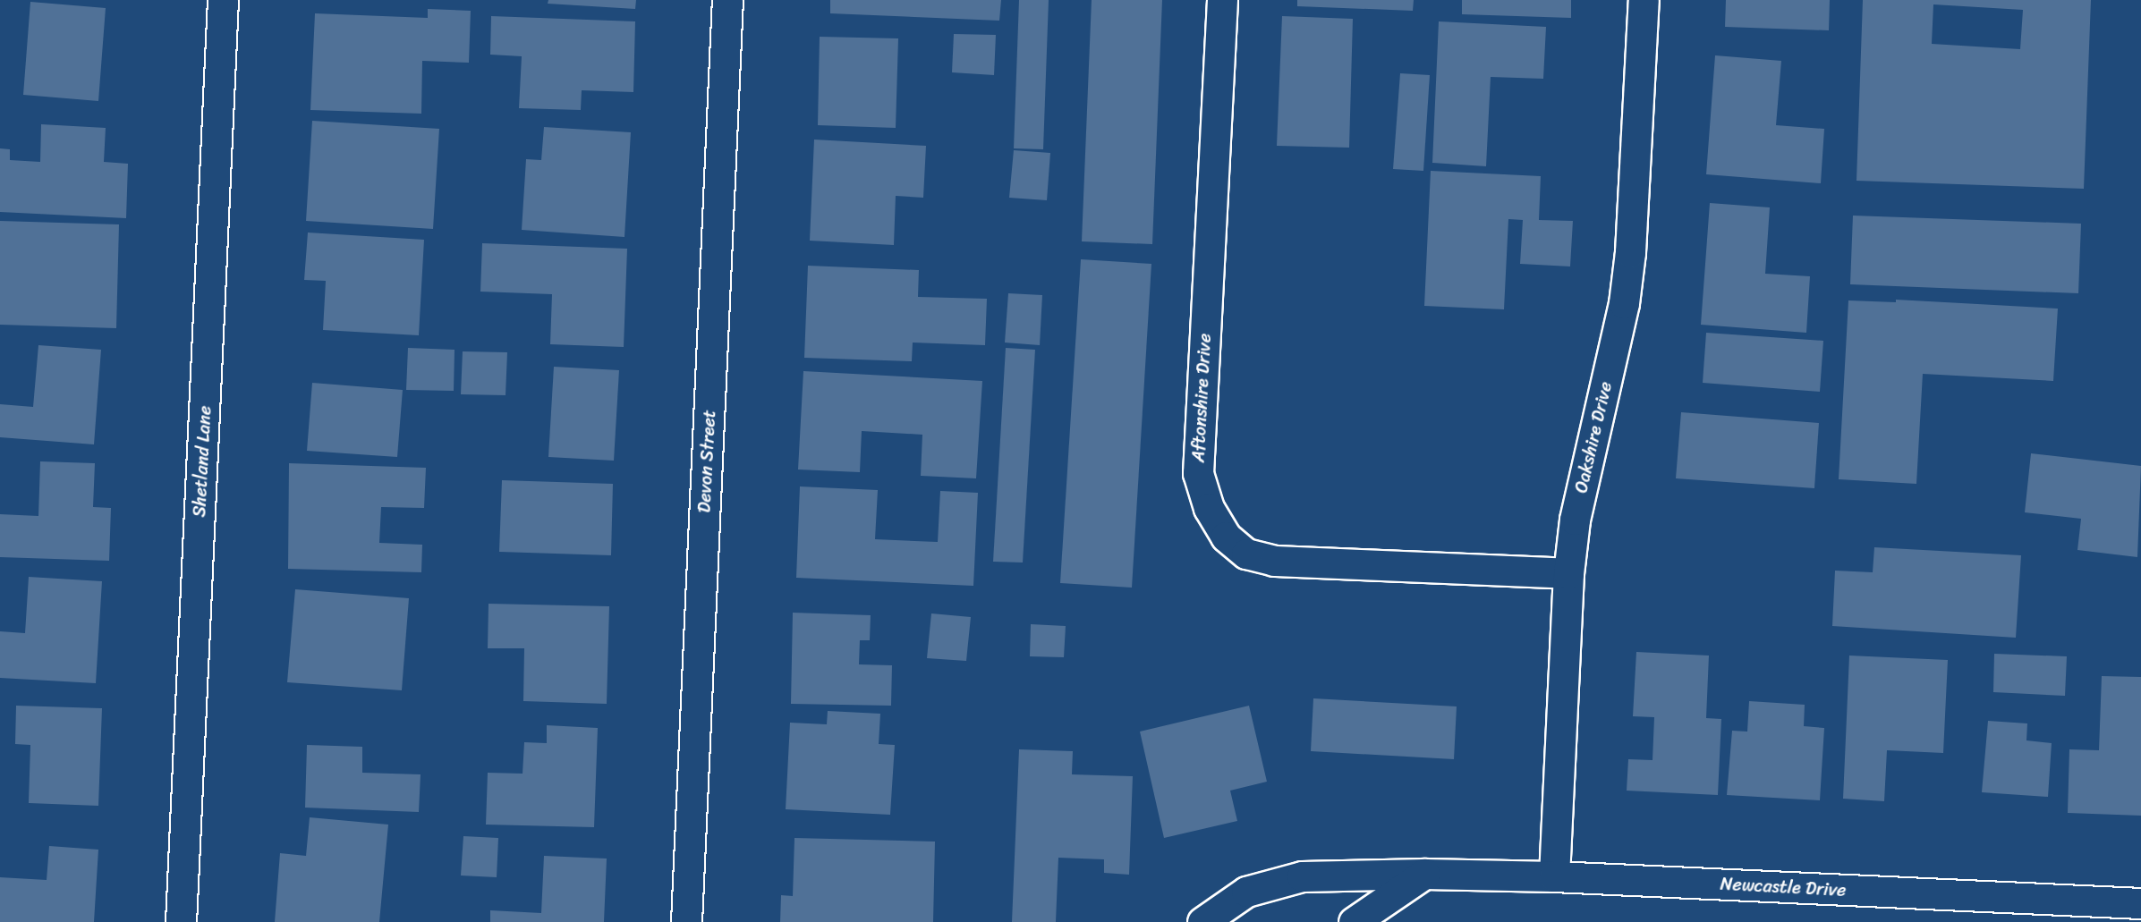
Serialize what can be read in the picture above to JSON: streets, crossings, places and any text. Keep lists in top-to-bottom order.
{
  "streets": {
    "street": [
      "Aftonshire Drive",
      "Oakshire Drive",
      "Shetland Lane",
      "Devon Street",
      "Newcastle Drive"
    ]
  },
  "crossings": [
    ["Aftonshire Drive", "Oakshire Drive"],
    ["Oakshire Drive", "Newcastle Drive"]
  ]
}
